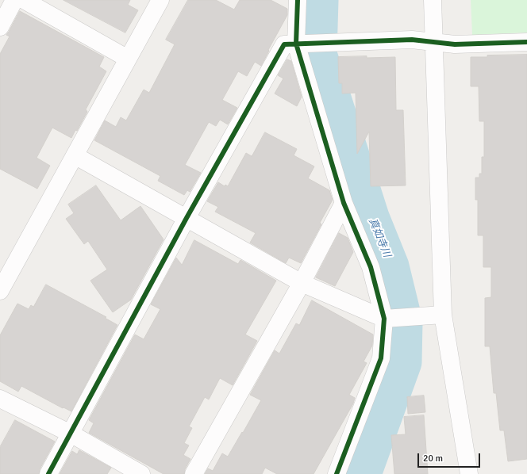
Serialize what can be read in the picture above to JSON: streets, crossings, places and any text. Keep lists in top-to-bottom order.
{
  "water": ["真如寺川"],
  "scale_bar": "20 m"
}
